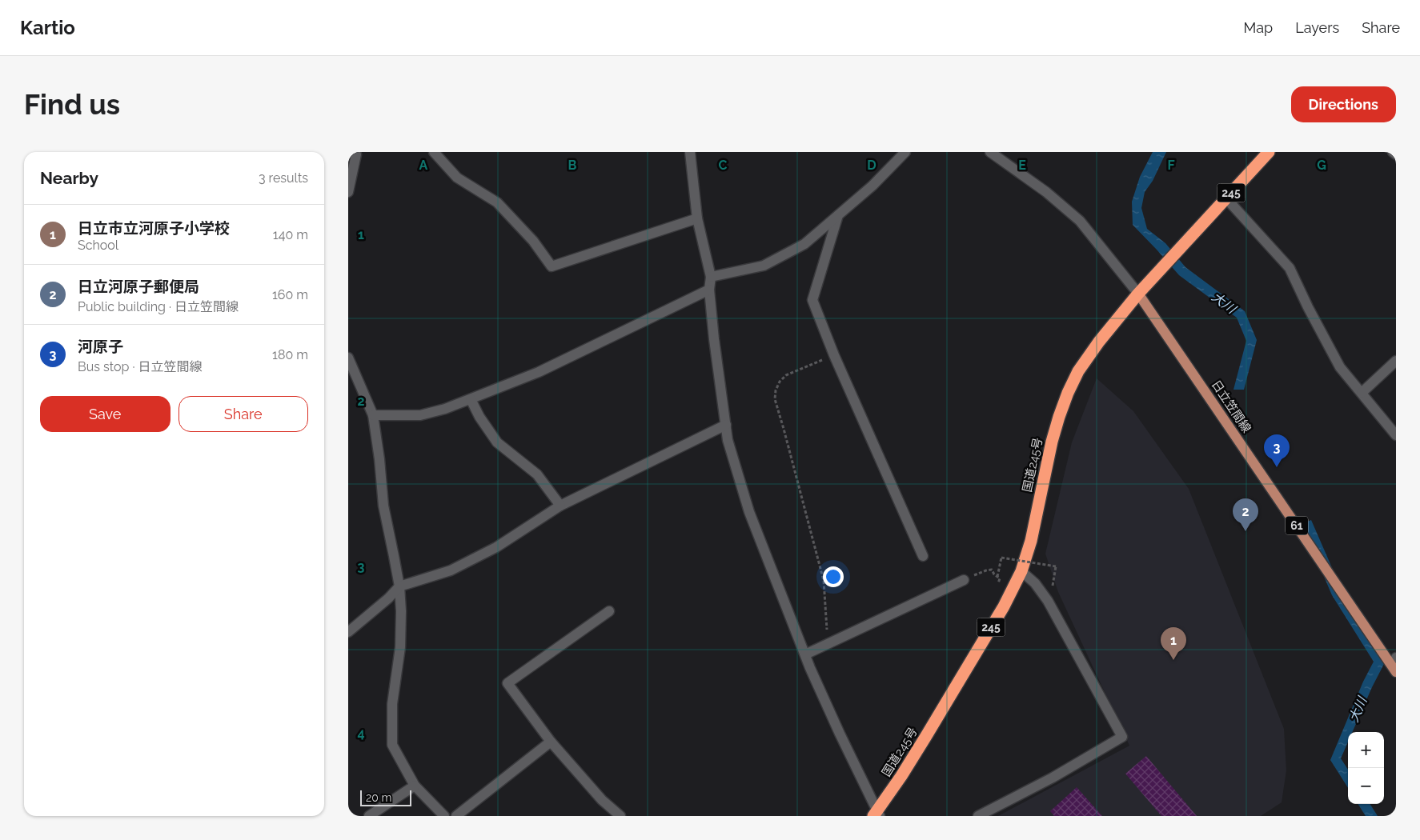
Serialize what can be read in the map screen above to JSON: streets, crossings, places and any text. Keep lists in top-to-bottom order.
{
  "streets": {
    "highway": ["245", "国道245号"],
    "main road": ["日立笠間線", "61"]
  },
  "crossings": [
    ["日立笠間線", "国道245号"]
  ],
  "water": ["大川"],
  "scale_bar": "20 m",
  "page": {
    "header": "Kartio",
    "nav": ["Map", "Layers", "Share"],
    "buttons": [
      "Directions",
      ["Save", "Share"]
    ],
    "title": "Find us",
    "heading": ["Nearby", "3 results"],
    "list": [
      {
        "mark": "1",
        "name": "日立市立河原子小学校",
        "note": "School",
        "value": "140 m"
      },
      {
        "mark": "2",
        "name": "日立河原子郵便局",
        "note": "Public building · 日立笠間線",
        "value": "160 m"
      },
      {
        "mark": "3",
        "name": "河原子",
        "note": "Bus stop · 日立笠間線",
        "value": "180 m"
      }
    ],
    "pins": ["3", "2", "1"],
    "map_buttons": ["+", "−"],
    "scale": "20 m"
  },
  "grid": {
    "columns": [
      "A",
      "B",
      "C",
      "D",
      "E",
      "F",
      "G"
    ],
    "rows": [
      "1",
      "2",
      "3",
      "4"
    ]
  }
}
